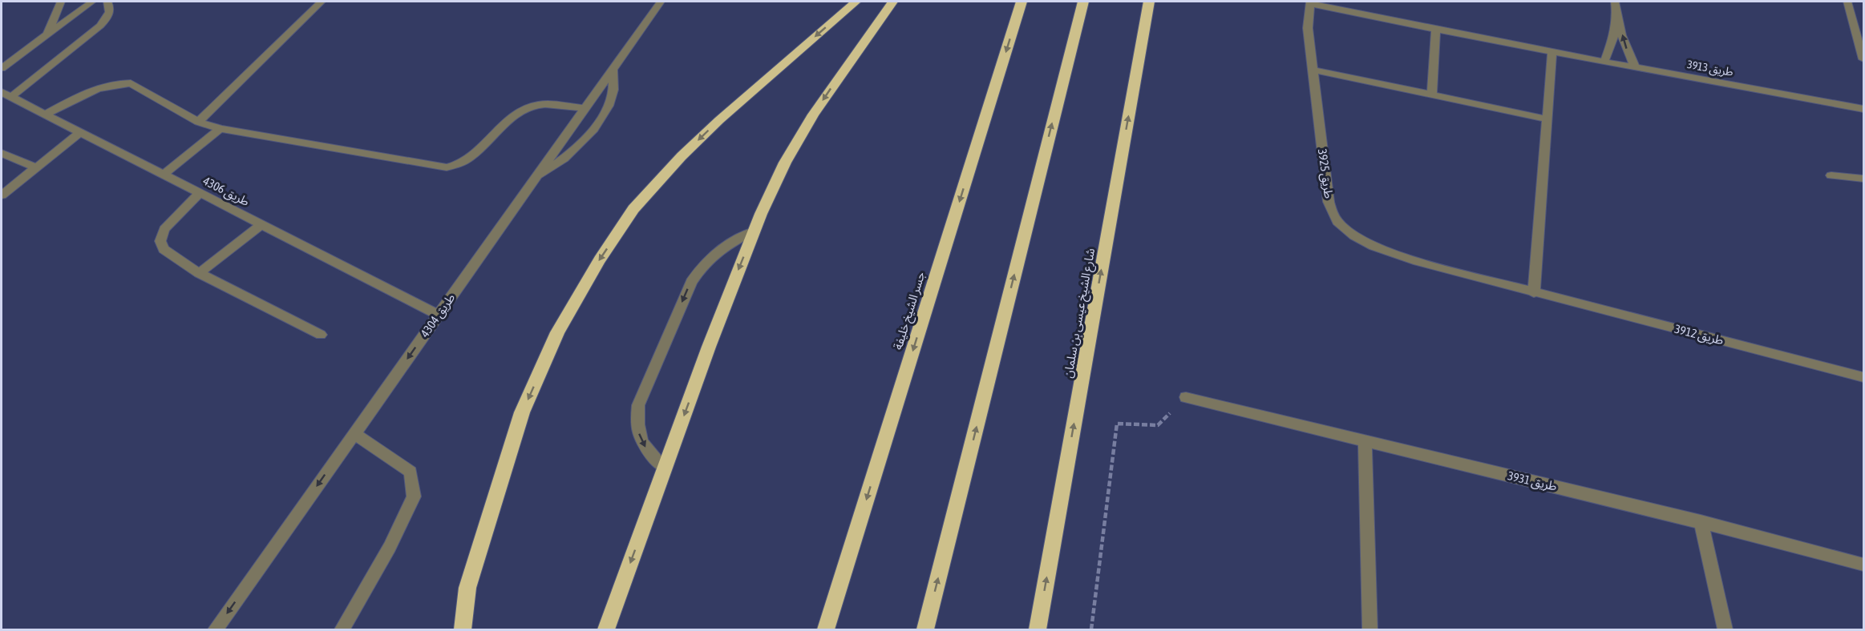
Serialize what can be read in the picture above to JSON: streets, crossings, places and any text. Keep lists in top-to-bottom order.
{
  "streets": {
    "highway": ["جسر الشيخ خليفة", "شارع الشيخ عيسى بن سلمان"],
    "street": [
      "طريق 3913",
      "طريق 3925",
      "طريق 4306",
      "طريق 4304",
      "طريق 3912",
      "طريق 3931"
    ]
  },
  "crossings": [
    ["طريق 3913", "طريق 3925"],
    ["طريق 3925", "طريق 3912"],
    ["طريق 4306", "طريق 4304"]
  ],
  "one_way": ["طريق 4304"]
}
